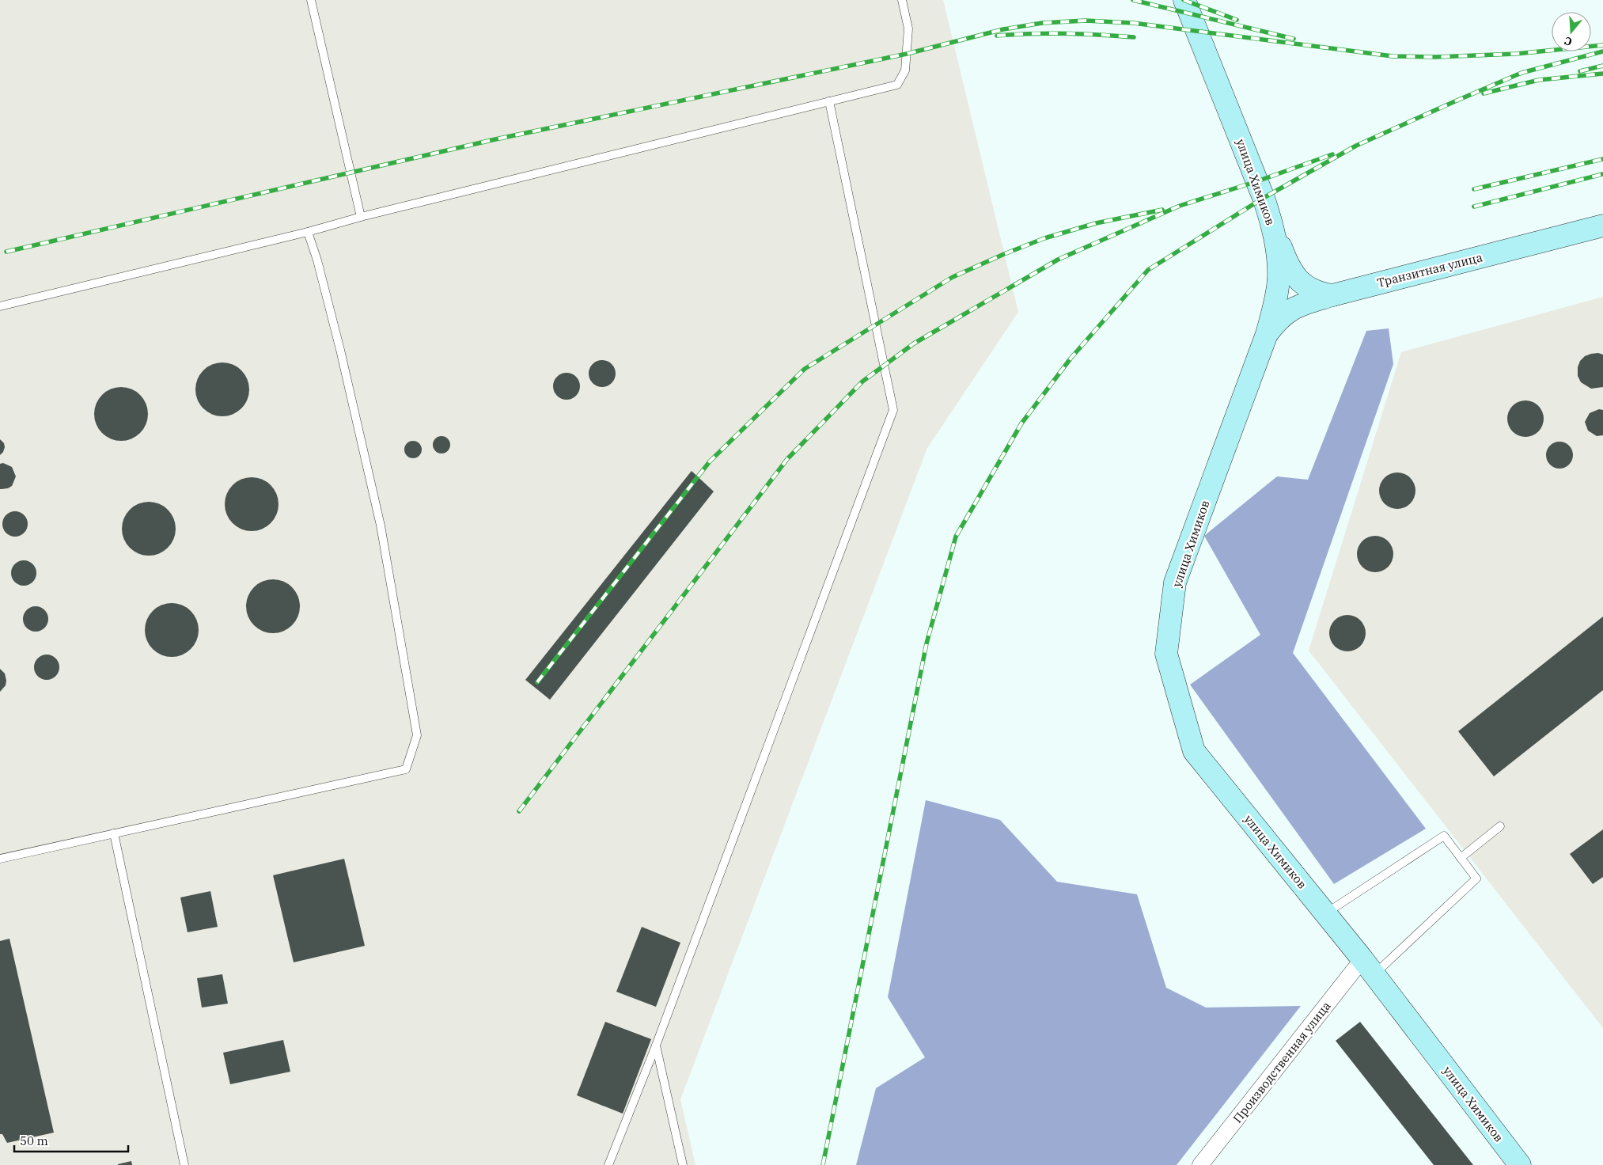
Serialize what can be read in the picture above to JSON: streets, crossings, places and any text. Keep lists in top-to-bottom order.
{
  "streets": {
    "street": ["улица Химиков", "Транзитная улица", "Производственная улица"]
  },
  "crossings": [
    ["улица Химиков", "Транзитная улица"],
    ["улица Химиков", "Производственная улица"]
  ],
  "scale_bar": "50 m",
  "north": "bottom"
}
